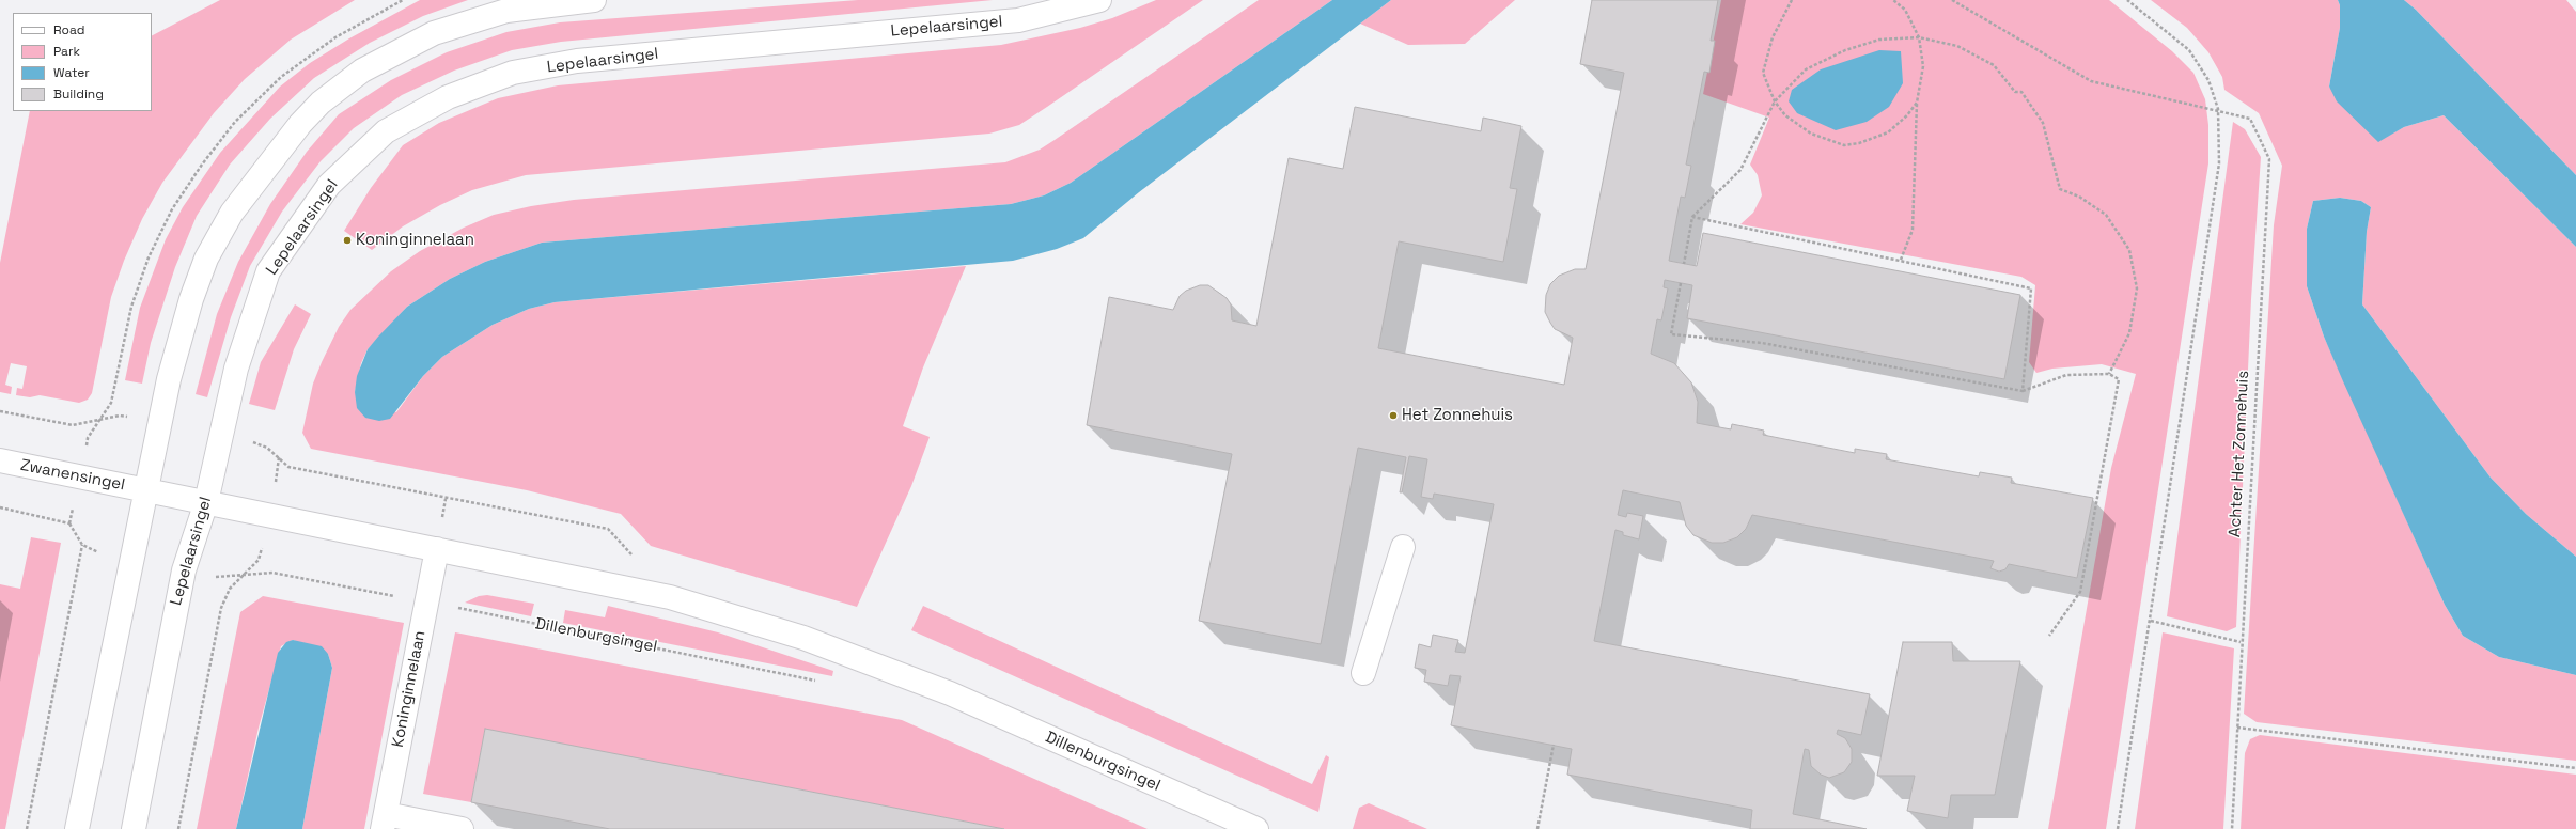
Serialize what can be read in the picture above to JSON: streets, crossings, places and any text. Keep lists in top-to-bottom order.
{
  "streets": {
    "street": [
      "Lepelaarsingel",
      "Zwanensingel",
      "Dillenburgsingel",
      "Koninginnelaan"
    ],
    "path": ["Achter Het Zonnehuis"]
  },
  "crossings": [
    ["Lepelaarsingel", "Zwanensingel"],
    ["Lepelaarsingel", "Dillenburgsingel"],
    ["Zwanensingel", "Dillenburgsingel"],
    ["Dillenburgsingel", "Koninginnelaan"]
  ],
  "places": ["Koninginnelaan", "Het Zonnehuis"],
  "legend": [
    "Road",
    "Park",
    "Water",
    "Building"
  ]
}
